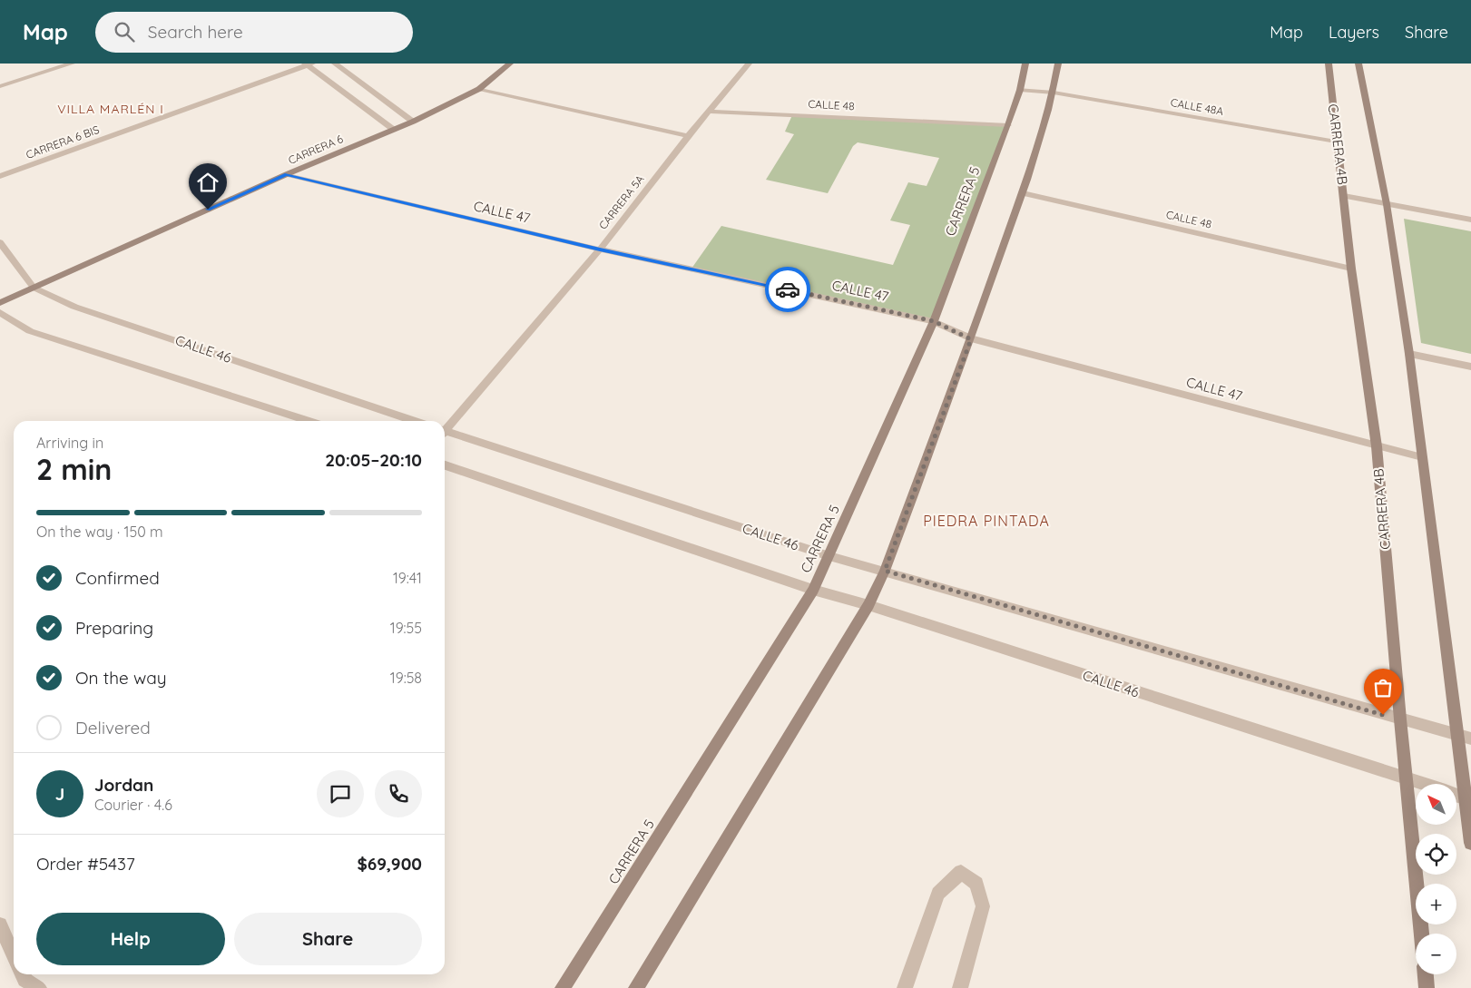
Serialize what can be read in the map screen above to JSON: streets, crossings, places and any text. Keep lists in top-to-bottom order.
{
  "streets": {
    "street": [
      "CALLE 48",
      "CALLE 48A",
      "CARRERA 6 BIS",
      "CARRERA 4B",
      "CARRERA 6",
      "CARRERA 5",
      "CARRERA 5A",
      "CALLE 47",
      "CALLE 46"
    ]
  },
  "crossings": [
    ["CALLE 48", "CARRERA 4B"],
    ["CALLE 48", "CARRERA 5"],
    ["CALLE 48", "CARRERA 5A"],
    ["CALLE 48A", "CARRERA 4B"],
    ["CALLE 48A", "CARRERA 5"],
    ["CARRERA 4B", "CALLE 47"],
    ["CARRERA 4B", "CALLE 46"],
    ["CARRERA 6", "CALLE 47"],
    ["CARRERA 6", "CALLE 46"],
    ["CARRERA 5", "CALLE 47"],
    ["CARRERA 5", "CALLE 46"],
    ["CARRERA 5A", "CALLE 47"]
  ],
  "districts": ["VILLA MARLÉN I", "PIEDRA PINTADA"],
  "north": "top left",
  "page": {
    "header": "Map",
    "search": "Search here",
    "nav": ["Map", "Layers", "Share"],
    "heading": ["2 min", "Arriving in", "20:05–20:10"],
    "panel": [
      "Jordan",
      "Courier · 4.6",
      "Order #5437",
      "$69,900"
    ],
    "bar": "On the way · 150 m",
    "list": [
      ["Confirmed", "19:41"],
      ["Preparing", "19:55"],
      ["On the way", "19:58"],
      "Delivered"
    ],
    "round": "J",
    "map_buttons": ["+", "−"],
    "buttons": ["Help", "Share"]
  }
}
